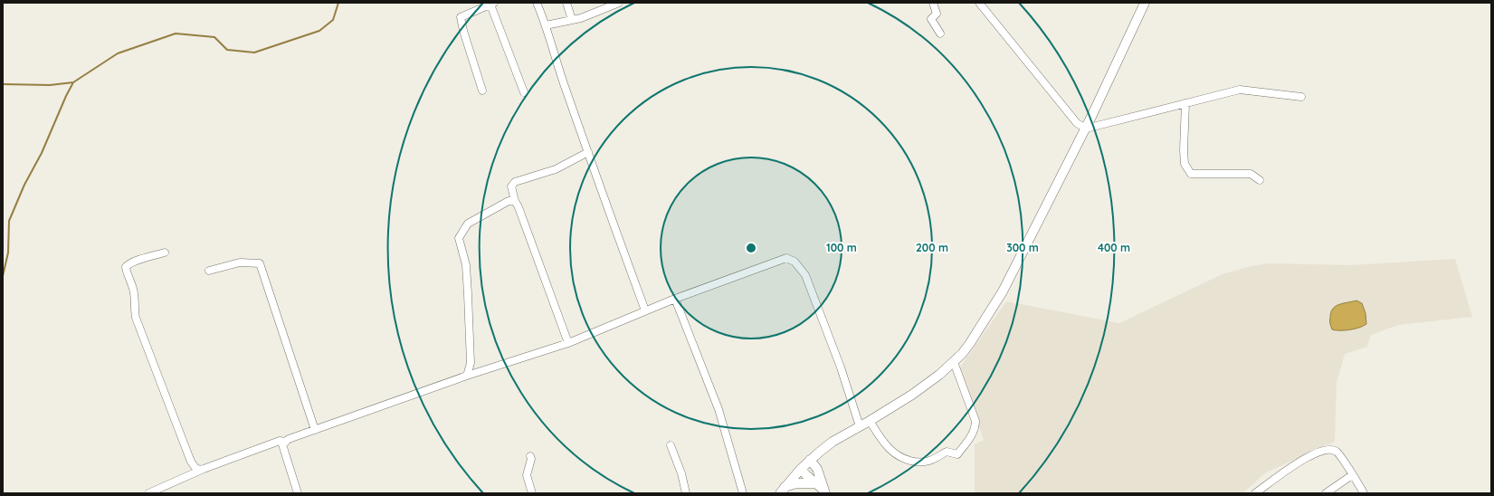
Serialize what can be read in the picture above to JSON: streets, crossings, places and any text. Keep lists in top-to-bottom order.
{
  "rings": [
    "100 m",
    "200 m",
    "300 m",
    "400 m"
  ]
}
